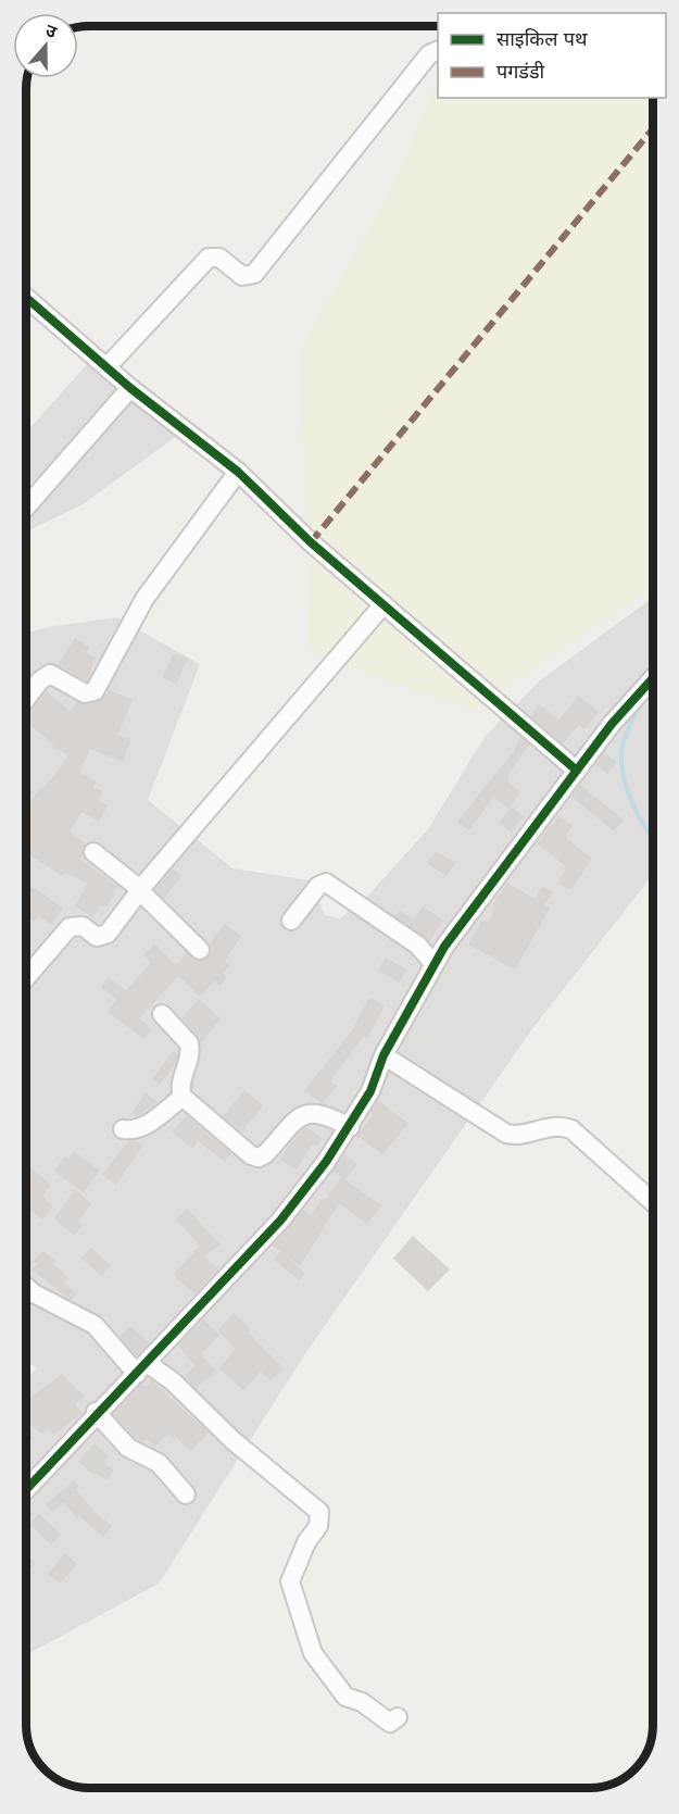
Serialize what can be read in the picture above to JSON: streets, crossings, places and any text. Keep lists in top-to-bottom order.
{
  "legend": ["साइकिल पथ", "पगडंडी"],
  "north": "top"
}
